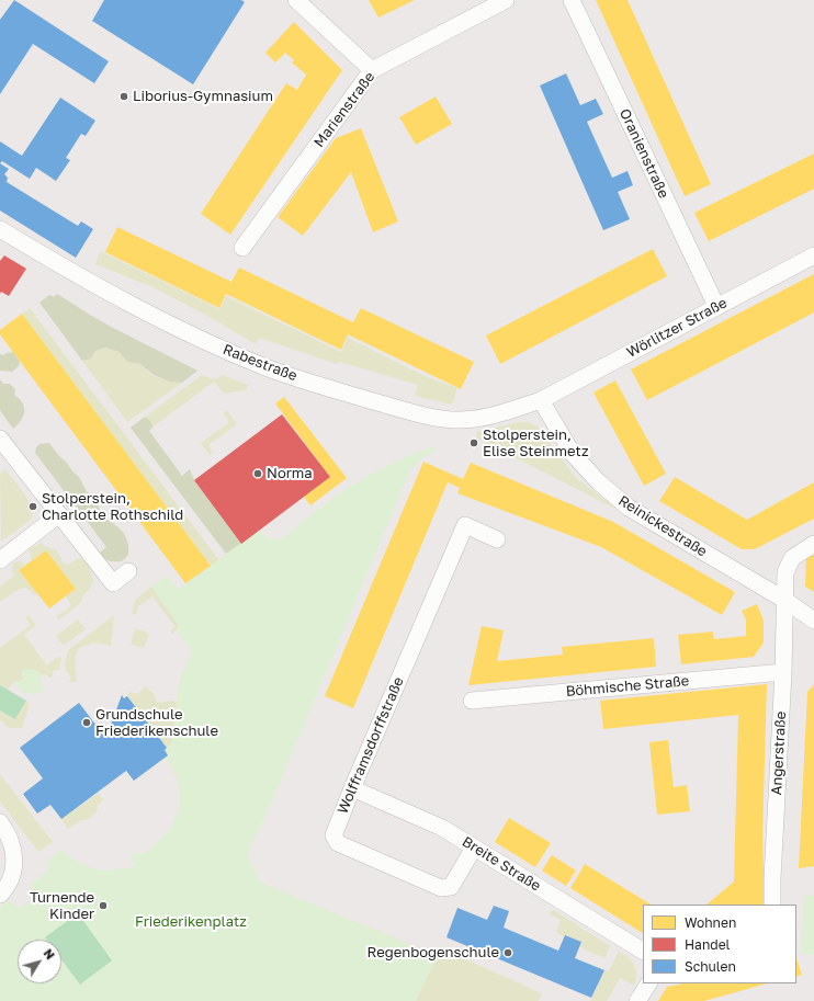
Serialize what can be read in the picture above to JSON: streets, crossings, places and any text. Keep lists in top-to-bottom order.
{
  "streets": {
    "street": [
      "Marienstraße",
      "Oranienstraße",
      "Wörlitzer Straße",
      "Rabestraße",
      "Reinickestraße",
      "Böhmische Straße",
      "Wolfframsdorffstraße",
      "Angerstraße",
      "Breite Straße"
    ]
  },
  "crossings": [
    ["Oranienstraße", "Wörlitzer Straße"],
    ["Wörlitzer Straße", "Rabestraße"],
    ["Wörlitzer Straße", "Reinickestraße"],
    ["Rabestraße", "Reinickestraße"],
    ["Reinickestraße", "Angerstraße"],
    ["Böhmische Straße", "Angerstraße"],
    ["Wolfframsdorffstraße", "Breite Straße"]
  ],
  "parks": ["Friederikenplatz"],
  "places": [
    "Liborius-Gymnasium",
    "Stolperstein, Elise Steinmetz",
    "Norma",
    "Stolperstein, Charlotte Rothschild",
    "Grundschule Friederikenschule",
    "Turnende Kinder",
    "Regenbogenschule"
  ],
  "legend": ["Wohnen", "Handel", "Schulen"],
  "north": "top right"
}
